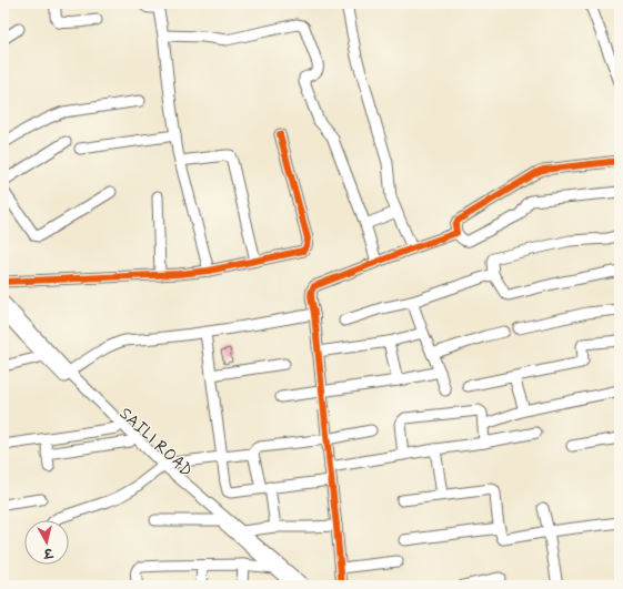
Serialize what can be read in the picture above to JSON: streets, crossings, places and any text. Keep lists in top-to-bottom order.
{
  "streets": {
    "street": ["SAILI ROAD"]
  },
  "north": "bottom"
}
